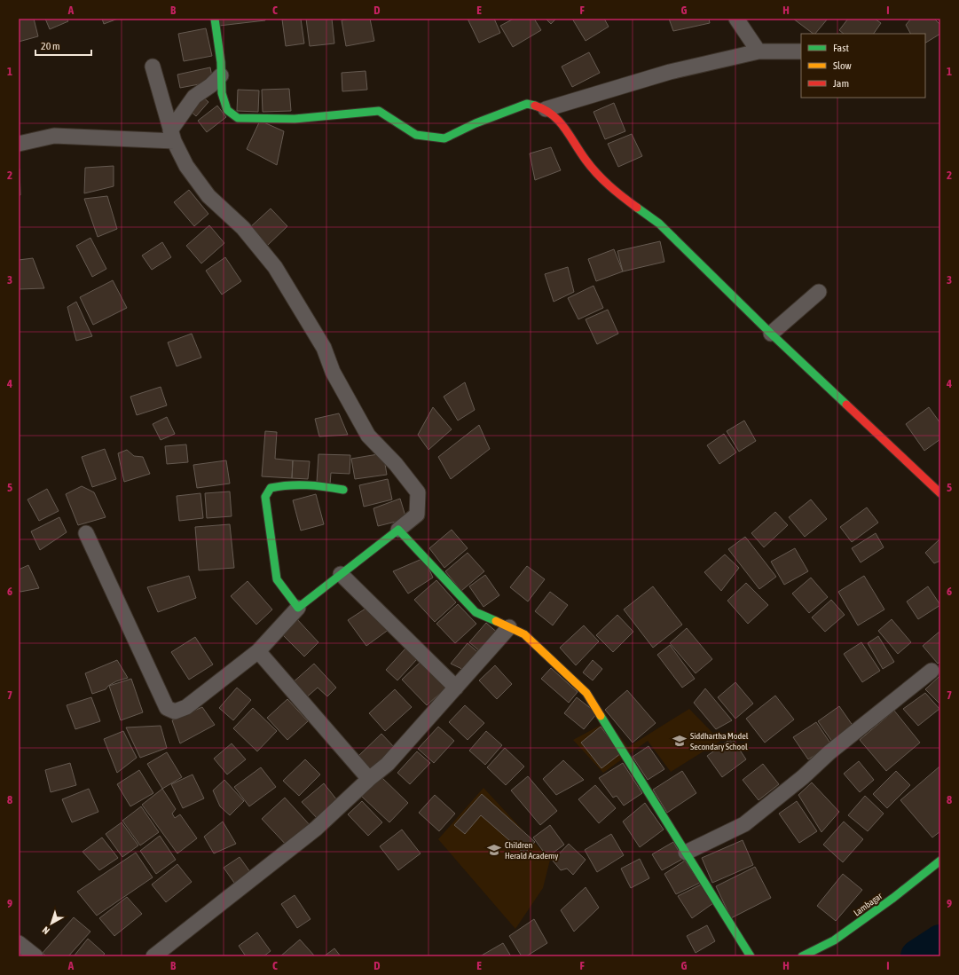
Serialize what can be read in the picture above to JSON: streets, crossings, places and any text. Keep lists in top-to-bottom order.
{
  "streets": {
    "street": ["Lambagar"]
  },
  "places": {
    "school or university": ["Siddhartha Model Secondary School", "Children Herald Academy"]
  },
  "legend": ["Fast", "Slow", "Jam"],
  "scale_bar": "20 m",
  "north": "bottom left",
  "grid": {
    "columns": [
      "A",
      "B",
      "C",
      "D",
      "E",
      "F",
      "G",
      "H",
      "I"
    ],
    "rows": [
      "1",
      "2",
      "3",
      "4",
      "5",
      "6",
      "7",
      "8",
      "9"
    ]
  }
}
